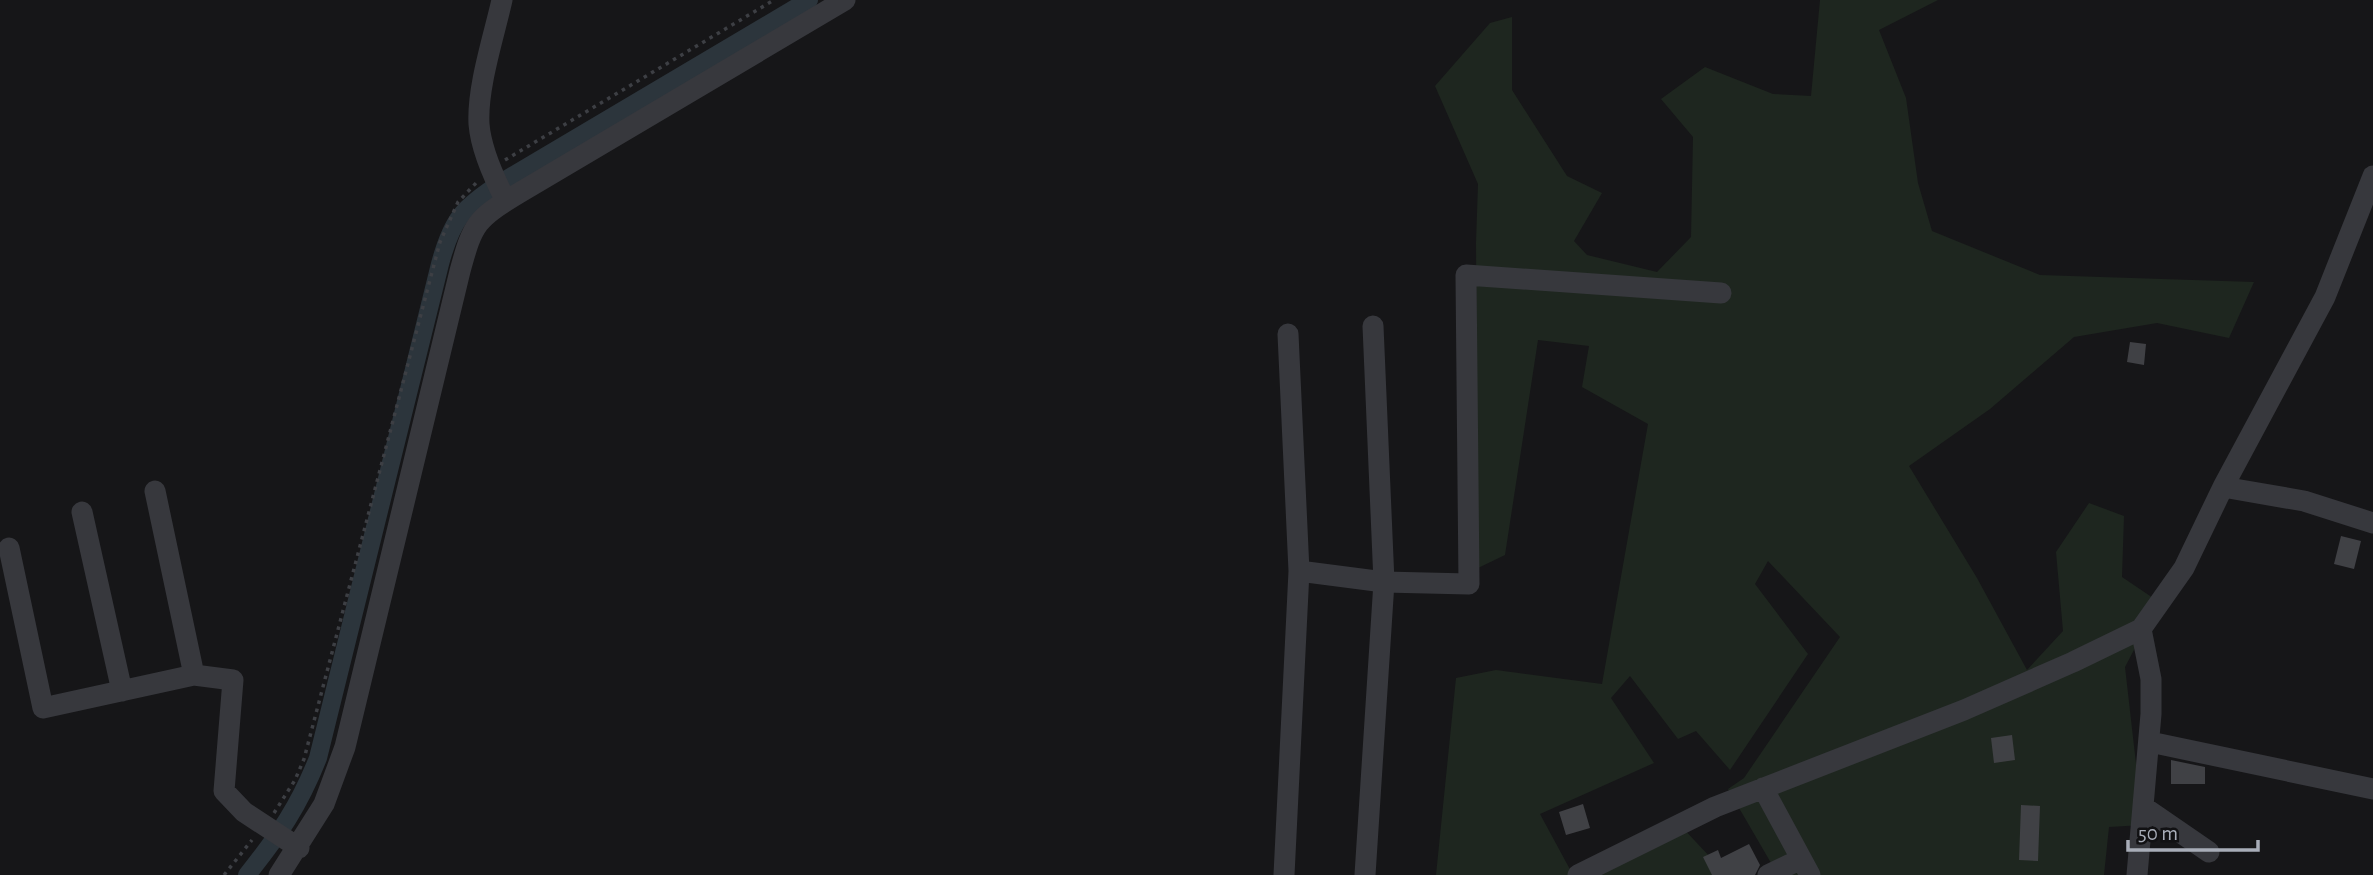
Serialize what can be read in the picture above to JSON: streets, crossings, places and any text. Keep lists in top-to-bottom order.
{
  "scale_bar": "50 m"
}
